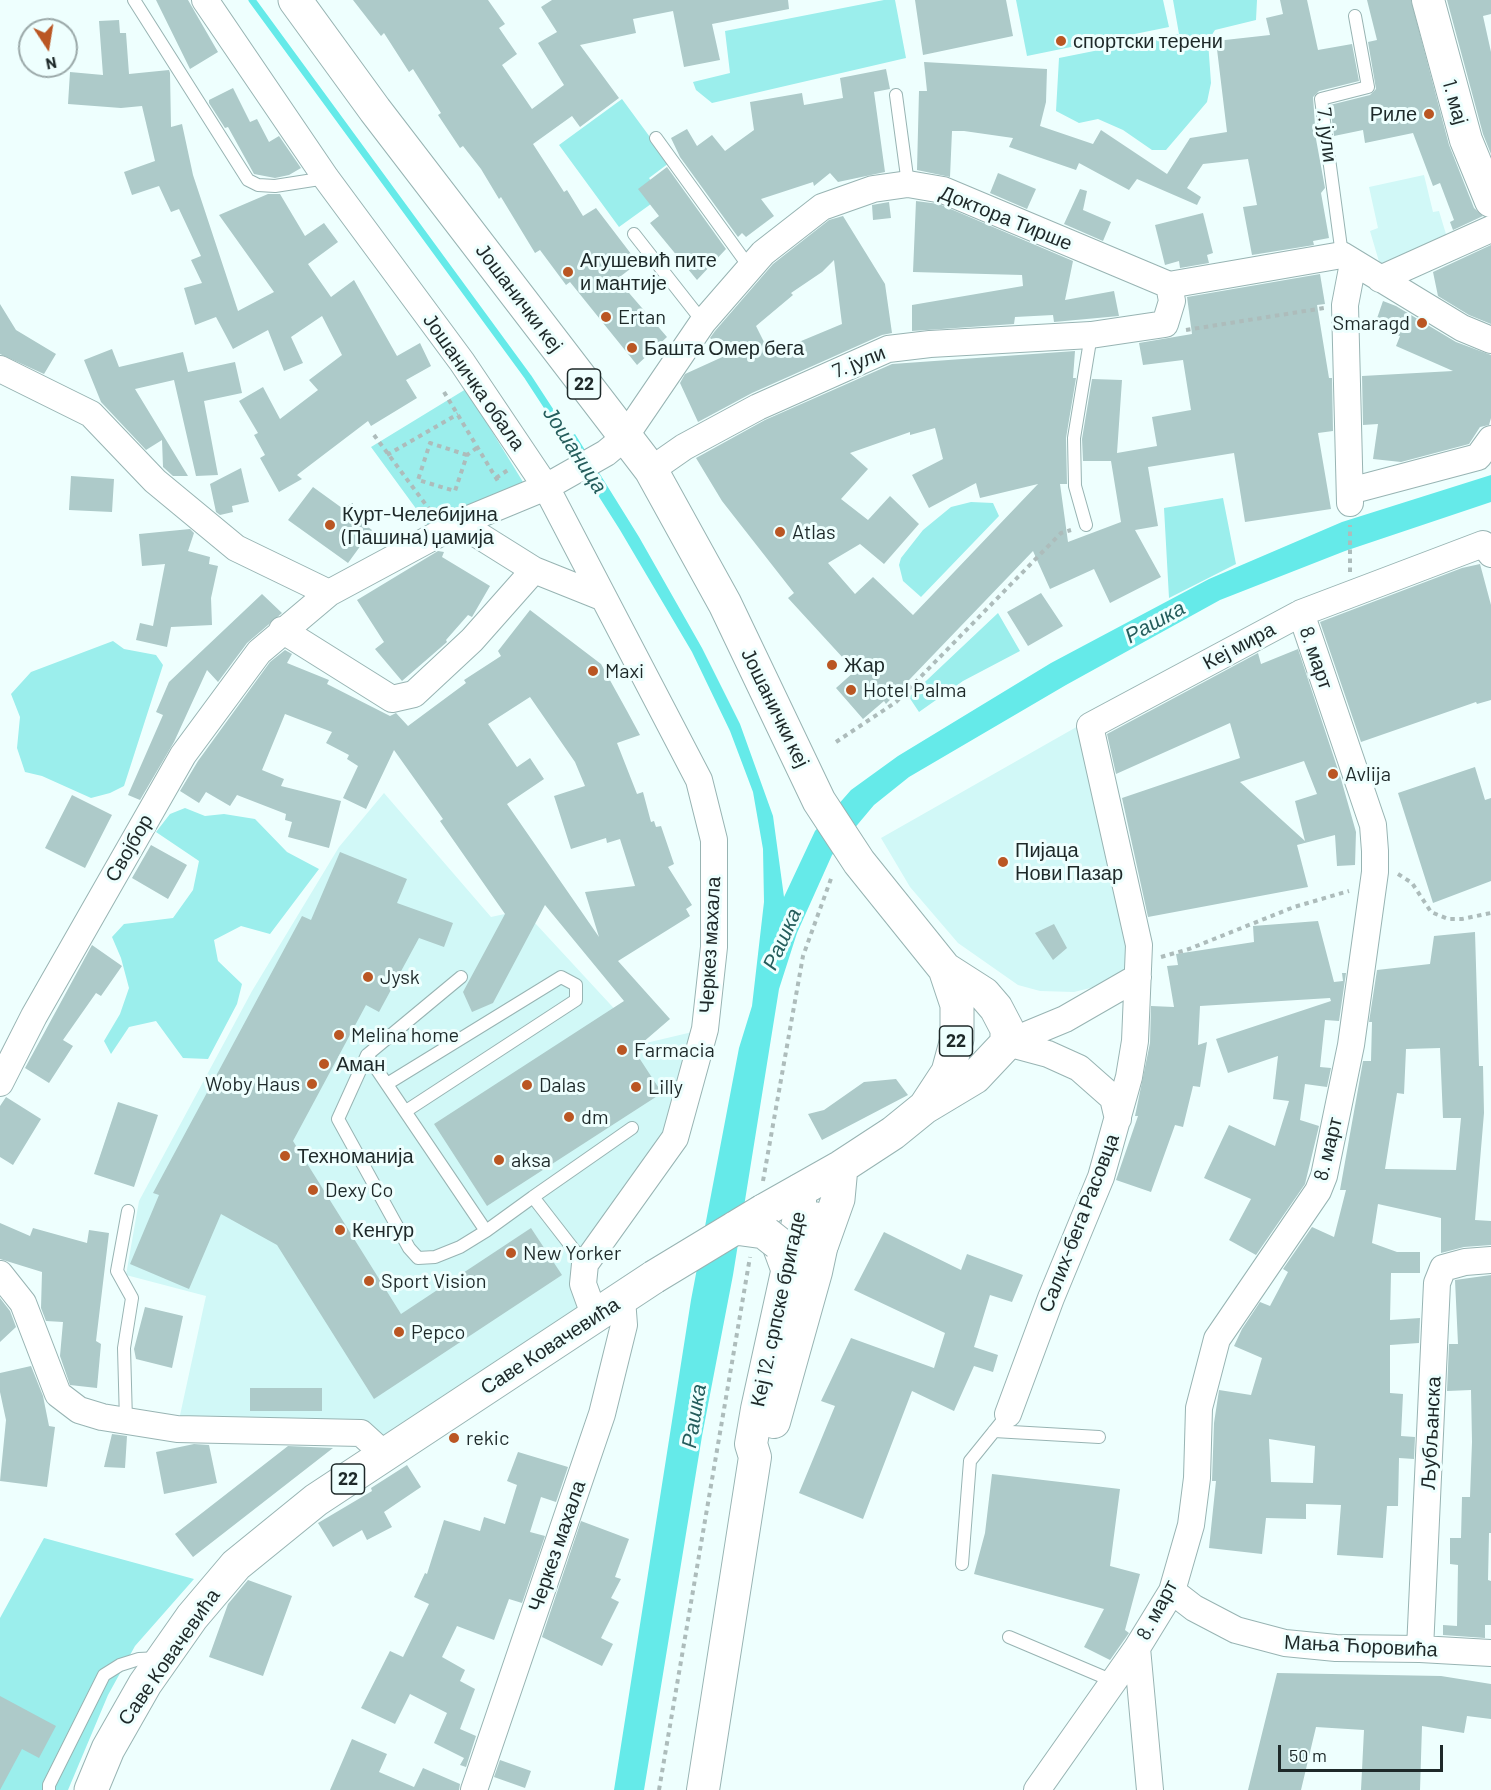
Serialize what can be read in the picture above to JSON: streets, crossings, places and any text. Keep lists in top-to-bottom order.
{
  "streets": {
    "main road": ["Јошанички кеј", "22", "Саве Ковачевића"],
    "street": [
      "1. мај",
      "7. јули",
      "Доктора Тирше",
      "Јошаничка обала",
      "Кеј мира",
      "8. март",
      "Својбор",
      "Черкез махала",
      "Салих-бега Расовца",
      "Кеј 12. српске бригаде",
      "Љубљанска",
      "Мања Ћоровића"
    ]
  },
  "crossings": [
    ["7. јули", "Јошанички кеј"],
    ["Доктора Тирше", "Јошанички кеј"],
    ["Доктора Тирше", "Својбор"],
    ["Јошанички кеј", "22"],
    ["Јошанички кеј", "Својбор"],
    ["Јошаничка обала", "Својбор"],
    ["Јошаничка обала", "Черкез махала"],
    ["22", "Кеј 12. српске бригаде"],
    ["22", "Саве Ковачевића"],
    ["Кеј мира", "8. март"],
    ["Кеј мира", "Салих-бега Расовца"],
    ["8. март", "Мања Ћоровића"],
    ["Черкез махала", "Саве Ковачевића"],
    ["Кеј 12. српске бригаде", "Саве Ковачевића"],
    ["Љубљанска", "Мања Ћоровића"]
  ],
  "water": ["Јошаница", "Рашка"],
  "places": [
    "спортски терени",
    "Риле",
    "Агушевић пите и мантије",
    "Ertan",
    "Smaragd",
    "Башта Омер бега",
    "Курт-Челебијина (Пашина) џамија",
    "Atlas",
    "Жар",
    "Maxi",
    "Hotel Palma",
    "Avlija",
    "Пијаца Нови Пазар",
    "Jysk",
    "Melina home",
    "Farmacia",
    "Аман",
    "Woby Haus",
    "Dalas",
    "Lilly",
    "dm",
    "Техноманија",
    "aksa",
    "Dexy Co",
    "Кенгур",
    "New Yorker",
    "Sport Vision",
    "Pepco",
    "rekic"
  ],
  "scale_bar": "50 m",
  "north": "bottom"
}
